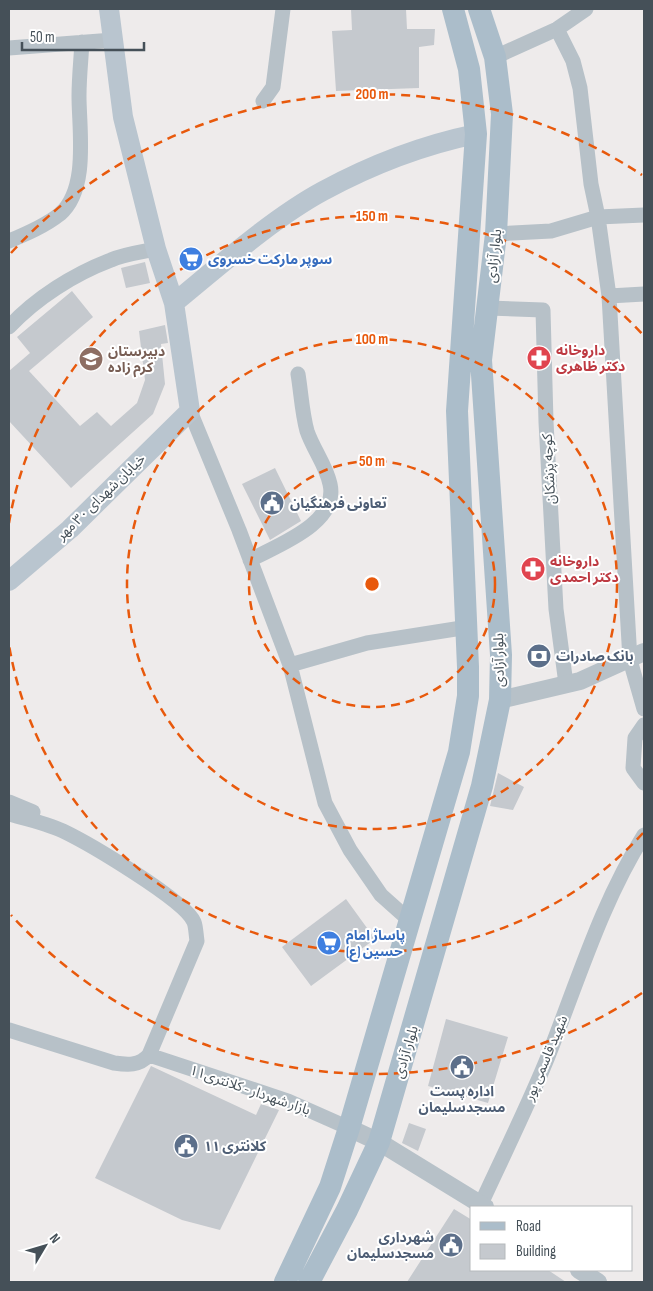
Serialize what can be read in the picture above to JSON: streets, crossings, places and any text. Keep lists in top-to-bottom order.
{
  "streets": {
    "main road": ["بلوار آزادی", "خیابان شهدای ۳۰ مهر"],
    "street": ["کوچه پزشکان", "شهید قاسمی پور", "بازار شهردار - کلانتری۱۱"]
  },
  "crossings": [
    ["بلوار آزادی", "کوچه پزشکان"],
    ["بلوار آزادی", "بازار شهردار - کلانتری۱۱"]
  ],
  "places": {
    "supermarket": ["سوپر مارکت خسروی", "پاساژ امام حسین (ع)"],
    "pharmacy": ["داروخانه دکتر ظاهری", "داروخانه دکتر احمدی"],
    "school or university": ["دبیرستان کرم زاده"],
    "public building": [
      "تعاونی فرهنگیان",
      "اداره پست مسجدسلیمان",
      "کلانتری ۱۱",
      "شهرداری مسجدسلیمان"
    ],
    "bank": ["بانک صادرات"]
  },
  "legend": ["Road", "Building"],
  "scale_bar": "50 m",
  "north": "top right",
  "rings": [
    "200 m",
    "150 m",
    "100 m",
    "50 m"
  ]
}
